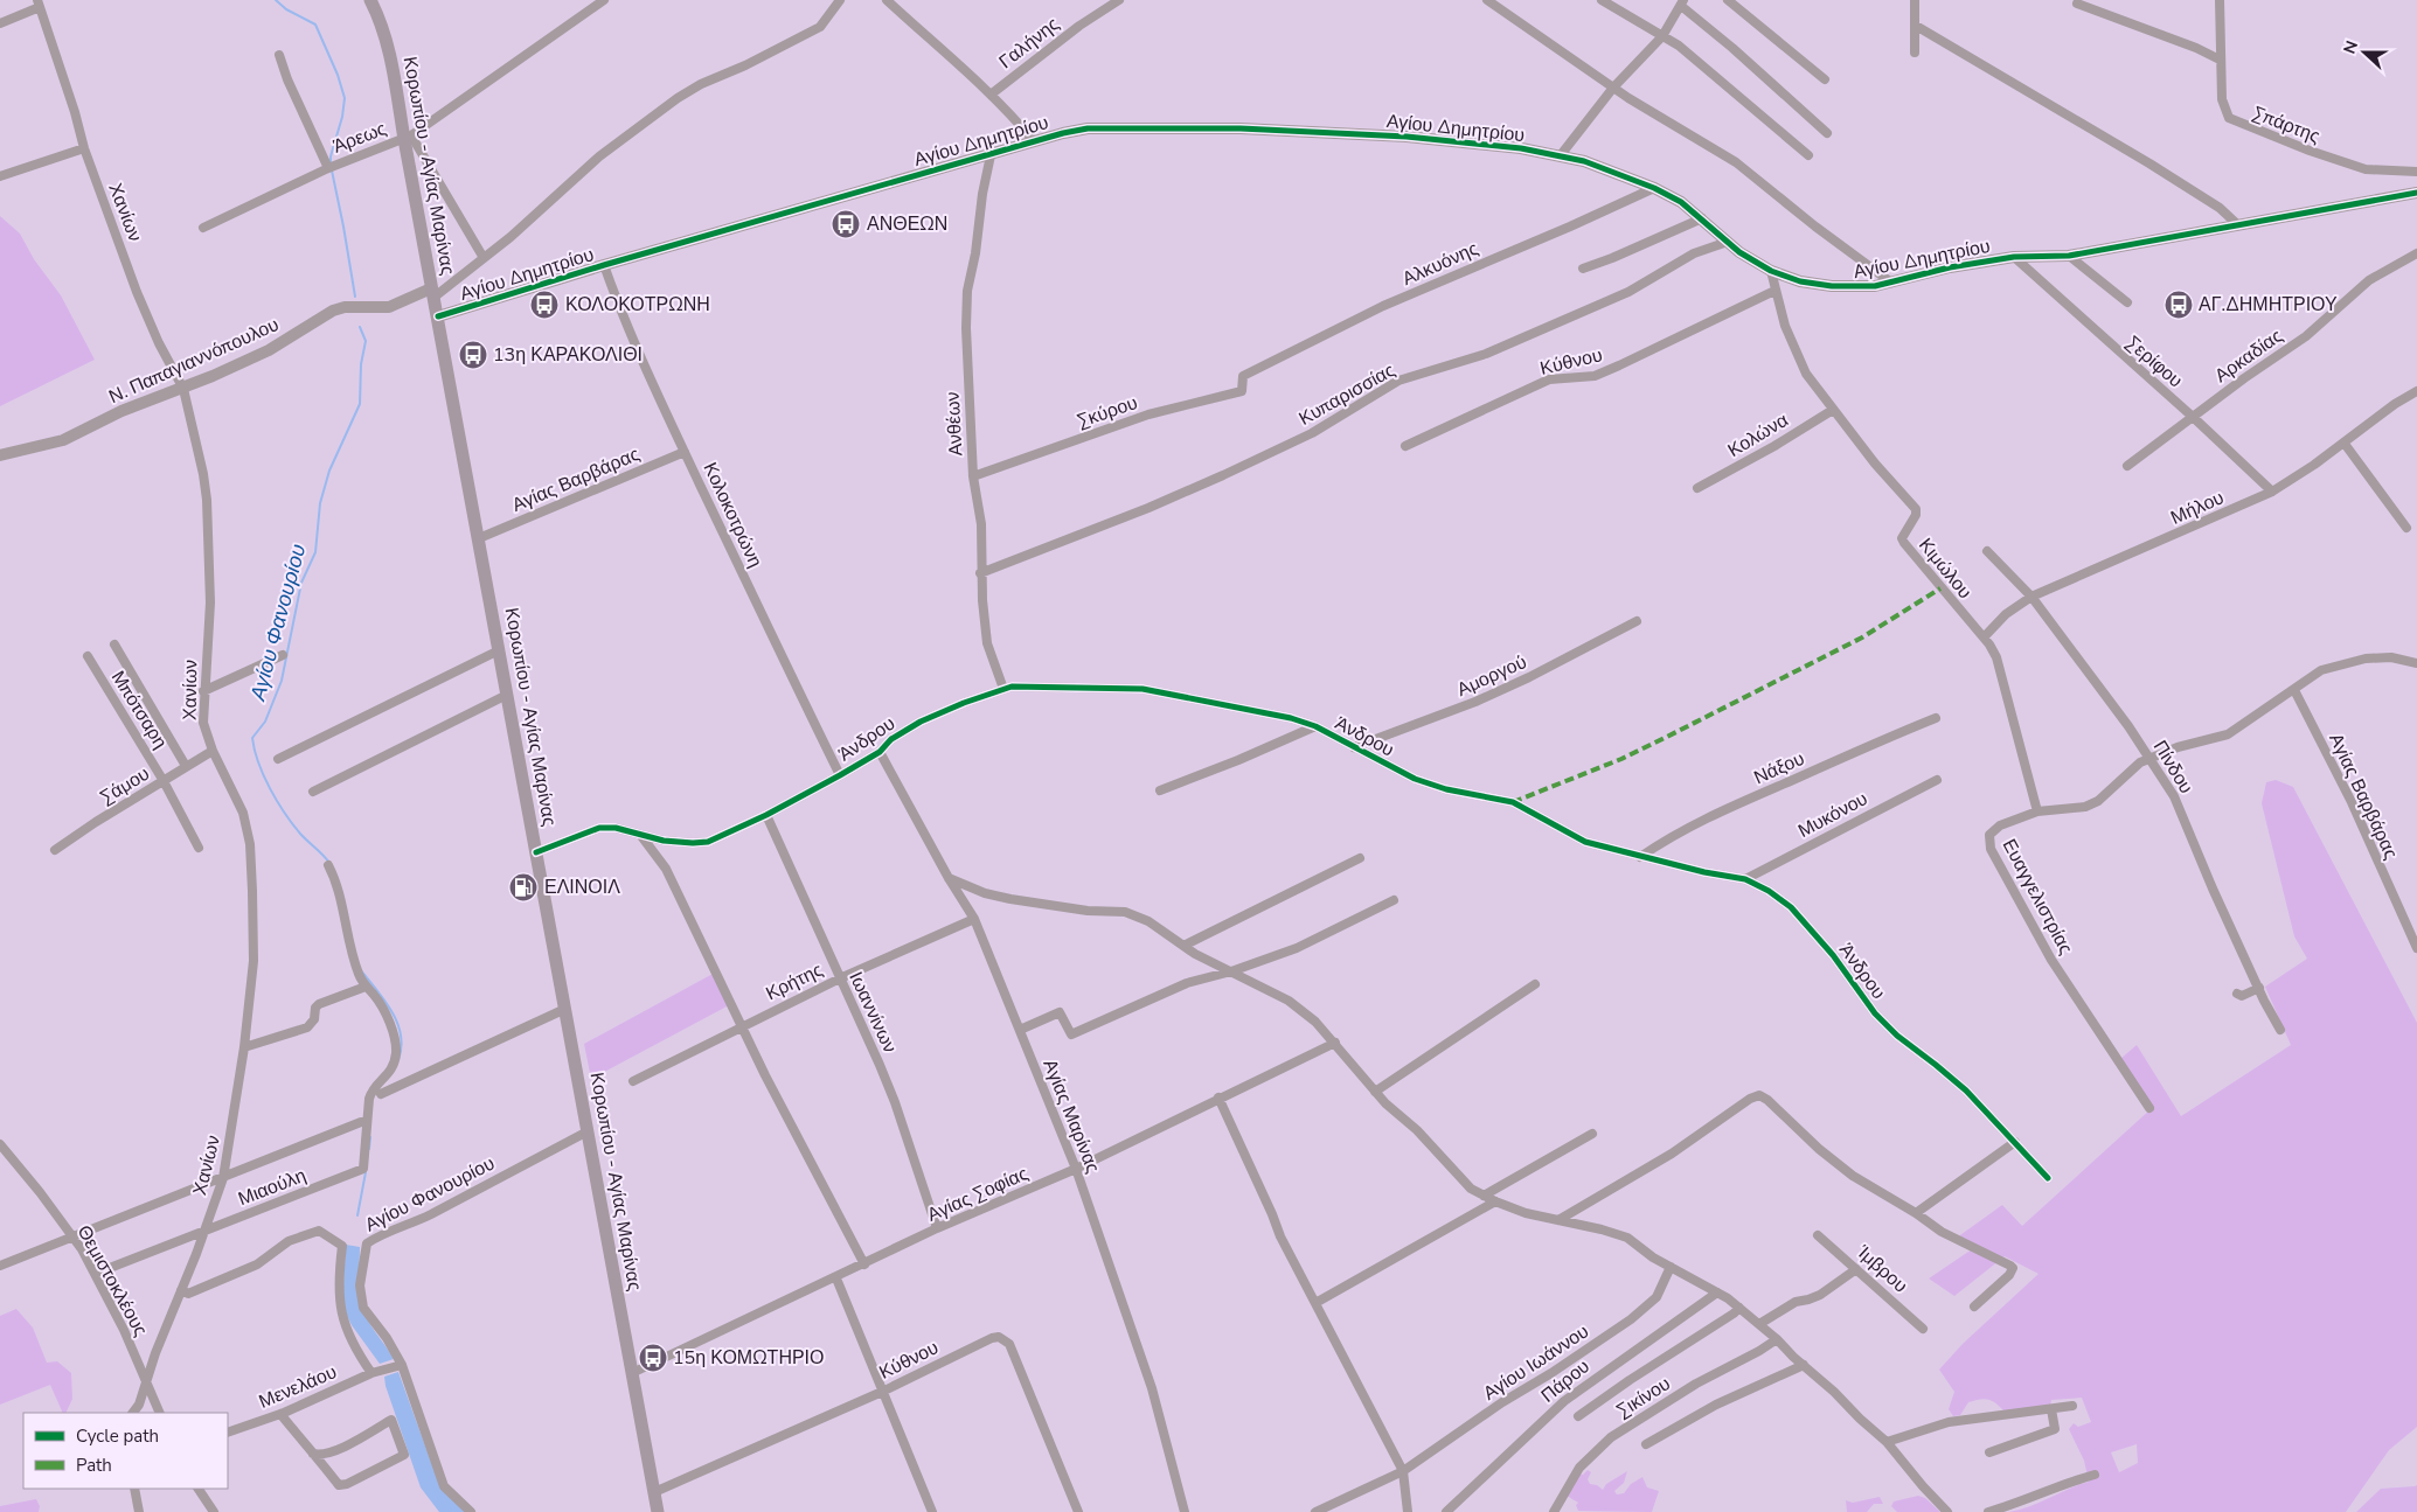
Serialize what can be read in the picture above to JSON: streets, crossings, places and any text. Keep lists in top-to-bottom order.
{
  "streets": {
    "main road": ["Κορωπίου - Αγίας Μαρίνας"],
    "street": [
      "Γαλήνης",
      "Σπάρτης",
      "Αγίου Δημητρίου",
      "Άρεως",
      "Χανίων",
      "Αλκυόνης",
      "Αρκαδίας",
      "Ν. Παπαγιαννόπουλου",
      "Κύθνου",
      "Σερίφου",
      "Κυπαρισσίας",
      "Σκύρου",
      "Ανθέων",
      "Κολώνα",
      "Αγίας Βαρβάρας",
      "Μήλου",
      "Κολοκοτρώνη",
      "Κιμώλου",
      "Αμοργού",
      "Μπότσαρη",
      "Άνδρου",
      "Πίνδου",
      "Νάξου",
      "Σάμου",
      "Μυκόνου",
      "Ευαγγελιστρίας",
      "Κρήτης",
      "Ιωαννίνων",
      "Αγίας Μαρίνας",
      "Μιαούλη",
      "Αγίου Φανουρίου",
      "Αγίας Σοφίας",
      "Ίμβρου",
      "Θεμιστοκλέους",
      "Αγίου Ιωάννου",
      "Πάρου",
      "Μενελάου",
      "Σικίνου"
    ]
  },
  "crossings": [
    ["Αγίου Δημητρίου", "Κορωπίου - Αγίας Μαρίνας"],
    ["Αγίου Δημητρίου", "Αλκυόνης"],
    ["Αγίου Δημητρίου", "Σερίφου"],
    ["Αγίου Δημητρίου", "Κυπαρισσίας"],
    ["Αγίου Δημητρίου", "Ανθέων"],
    ["Αγίου Δημητρίου", "Κολοκοτρώνη"],
    ["Αγίου Δημητρίου", "Κιμώλου"],
    ["Άρεως", "Κορωπίου - Αγίας Μαρίνας"],
    ["Κορωπίου - Αγίας Μαρίνας", "Ν. Παπαγιαννόπουλου"],
    ["Κορωπίου - Αγίας Μαρίνας", "Κύθνου"],
    ["Κορωπίου - Αγίας Μαρίνας", "Αγίας Βαρβάρας"],
    ["Κορωπίου - Αγίας Μαρίνας", "Άνδρου"],
    ["Κορωπίου - Αγίας Μαρίνας", "Αγίου Φανουρίου"],
    ["Κορωπίου - Αγίας Μαρίνας", "Αγίας Σοφίας"],
    ["Χανίων", "Ν. Παπαγιαννόπουλου"],
    ["Χανίων", "Σάμου"],
    ["Χανίων", "Μιαούλη"],
    ["Χανίων", "Θεμιστοκλέους"],
    ["Αλκυόνης", "Σκύρου"],
    ["Αρκαδίας", "Σερίφου"],
    ["Κύθνου", "Κιμώλου"],
    ["Σερίφου", "Μήλου"],
    ["Κυπαρισσίας", "Ανθέων"],
    ["Σκύρου", "Ανθέων"],
    ["Ανθέων", "Άνδρου"],
    ["Κολώνα", "Κιμώλου"],
    ["Αγίας Βαρβάρας", "Κολοκοτρώνη"],
    ["Αγίας Βαρβάρας", "Ευαγγελιστρίας"],
    ["Μήλου", "Κιμώλου"],
    ["Μήλου", "Πίνδου"],
    ["Κολοκοτρώνη", "Άνδρου"],
    ["Κιμώλου", "Ευαγγελιστρίας"],
    ["Αμοργού", "Άνδρου"],
    ["Μπότσαρη", "Σάμου"],
    ["Άνδρου", "Νάξου"],
    ["Άνδρου", "Μυκόνου"],
    ["Άνδρου", "Ιωαννίνων"],
    ["Άνδρου", "Αγίας Μαρίνας"],
    ["Πίνδου", "Ευαγγελιστρίας"],
    ["Κρήτης", "Ιωαννίνων"],
    ["Κρήτης", "Αγίας Μαρίνας"],
    ["Ιωαννίνων", "Αγίας Σοφίας"],
    ["Αγίας Μαρίνας", "Αγίας Σοφίας"],
    ["Μιαούλη", "Θεμιστοκλέους"],
    ["Αγίου Φανουρίου", "Μενελάου"]
  ],
  "water": ["Αγίου Φανουρίου"],
  "places": {
    "bus stop": [
      "ΑΝΘΕΩΝ",
      "ΚΟΛΟΚΟΤΡΩΝΗ",
      "ΑΓ.ΔΗΜΗΤΡΙΟΥ",
      "13η ΚΑΡΑΚΟΛΙΘΙ",
      "15η ΚΟΜΩΤΗΡΙΟ"
    ],
    "fuel station": ["ΕΛΙΝΟΙΛ"]
  },
  "legend": ["Cycle path", "Path"],
  "north": "left"
}
